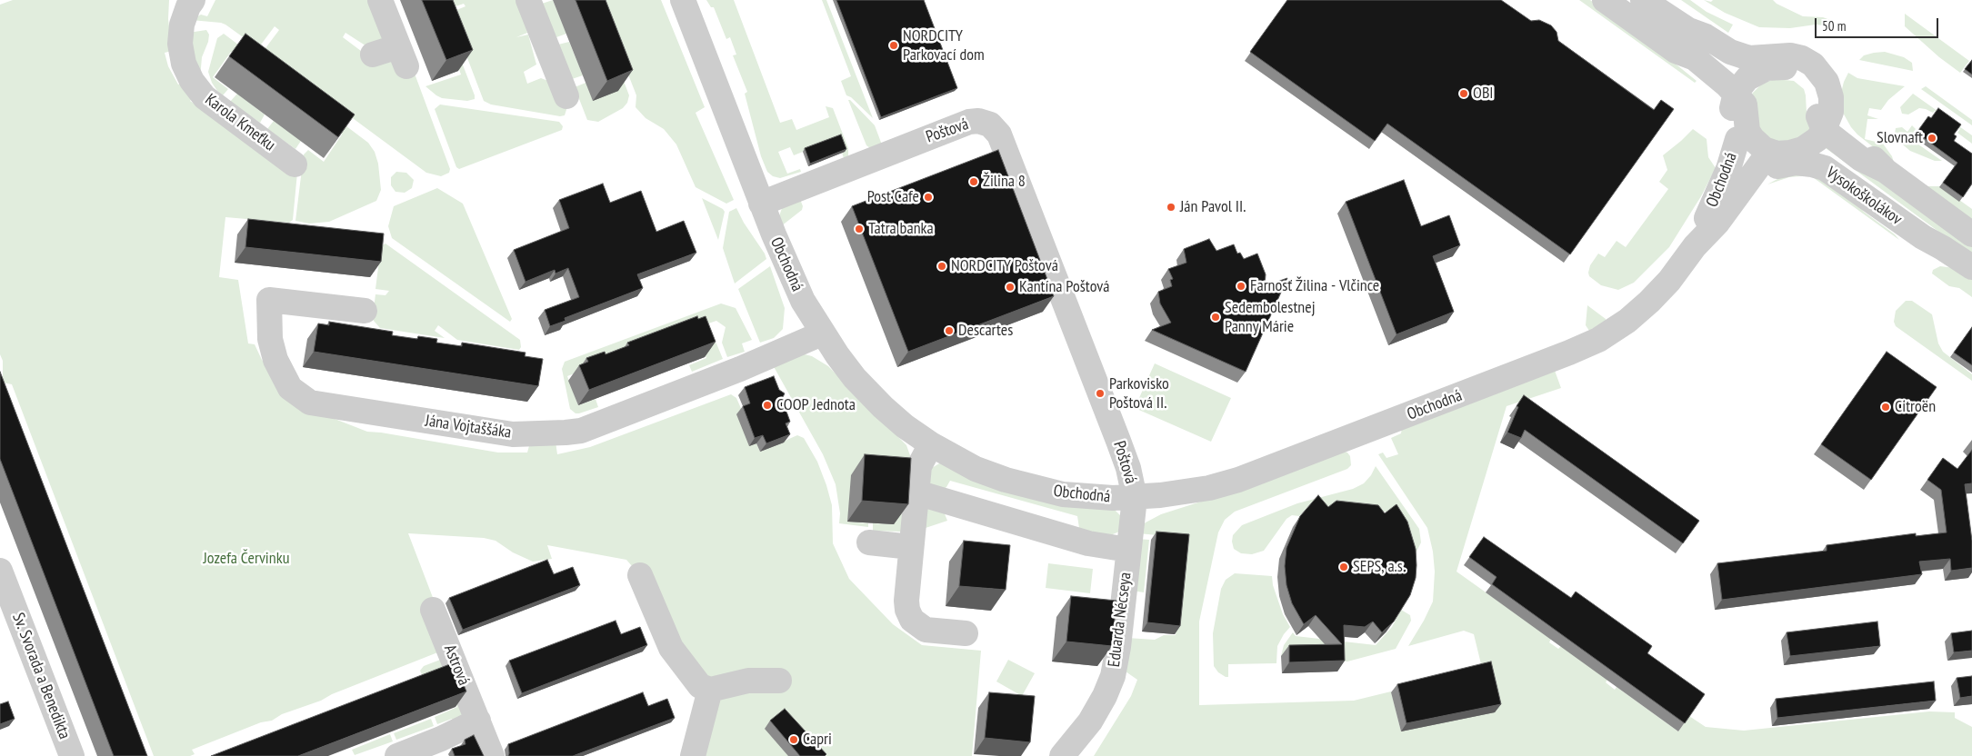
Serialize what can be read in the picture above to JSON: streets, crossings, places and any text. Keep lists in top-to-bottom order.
{
  "streets": {
    "street": [
      "Karola Kmeťku",
      "Poštová",
      "Obchodná",
      "Vysokoškolákov",
      "Jána Vojtaššáka",
      "Eduarda Nécseya",
      "Astrová",
      "Sv. Svorada a Benedikta"
    ]
  },
  "crossings": [
    ["Poštová", "Obchodná"],
    ["Poštová", "Eduarda Nécseya"],
    ["Obchodná", "Vysokoškolákov"],
    ["Obchodná", "Jána Vojtaššáka"],
    ["Obchodná", "Eduarda Nécseya"]
  ],
  "parks": ["Jozefa Červinku"],
  "places": [
    "NORDCITY Parkovací dom",
    "OBI",
    "Slovnaft",
    "Žilina 8",
    "Post Cafe",
    "Ján Pavol II.",
    "Tatra banka",
    "NORDCITY Poštová",
    "Farnosť Žilina - Vlčince",
    "Kantína Poštová",
    "Sedembolestnej Panny Márie",
    "Descartes",
    "Parkovisko Poštová II.",
    "COOP Jednota",
    "Citroën",
    "SEPS, a.s.",
    "Capri"
  ],
  "scale_bar": "50 m"
}
